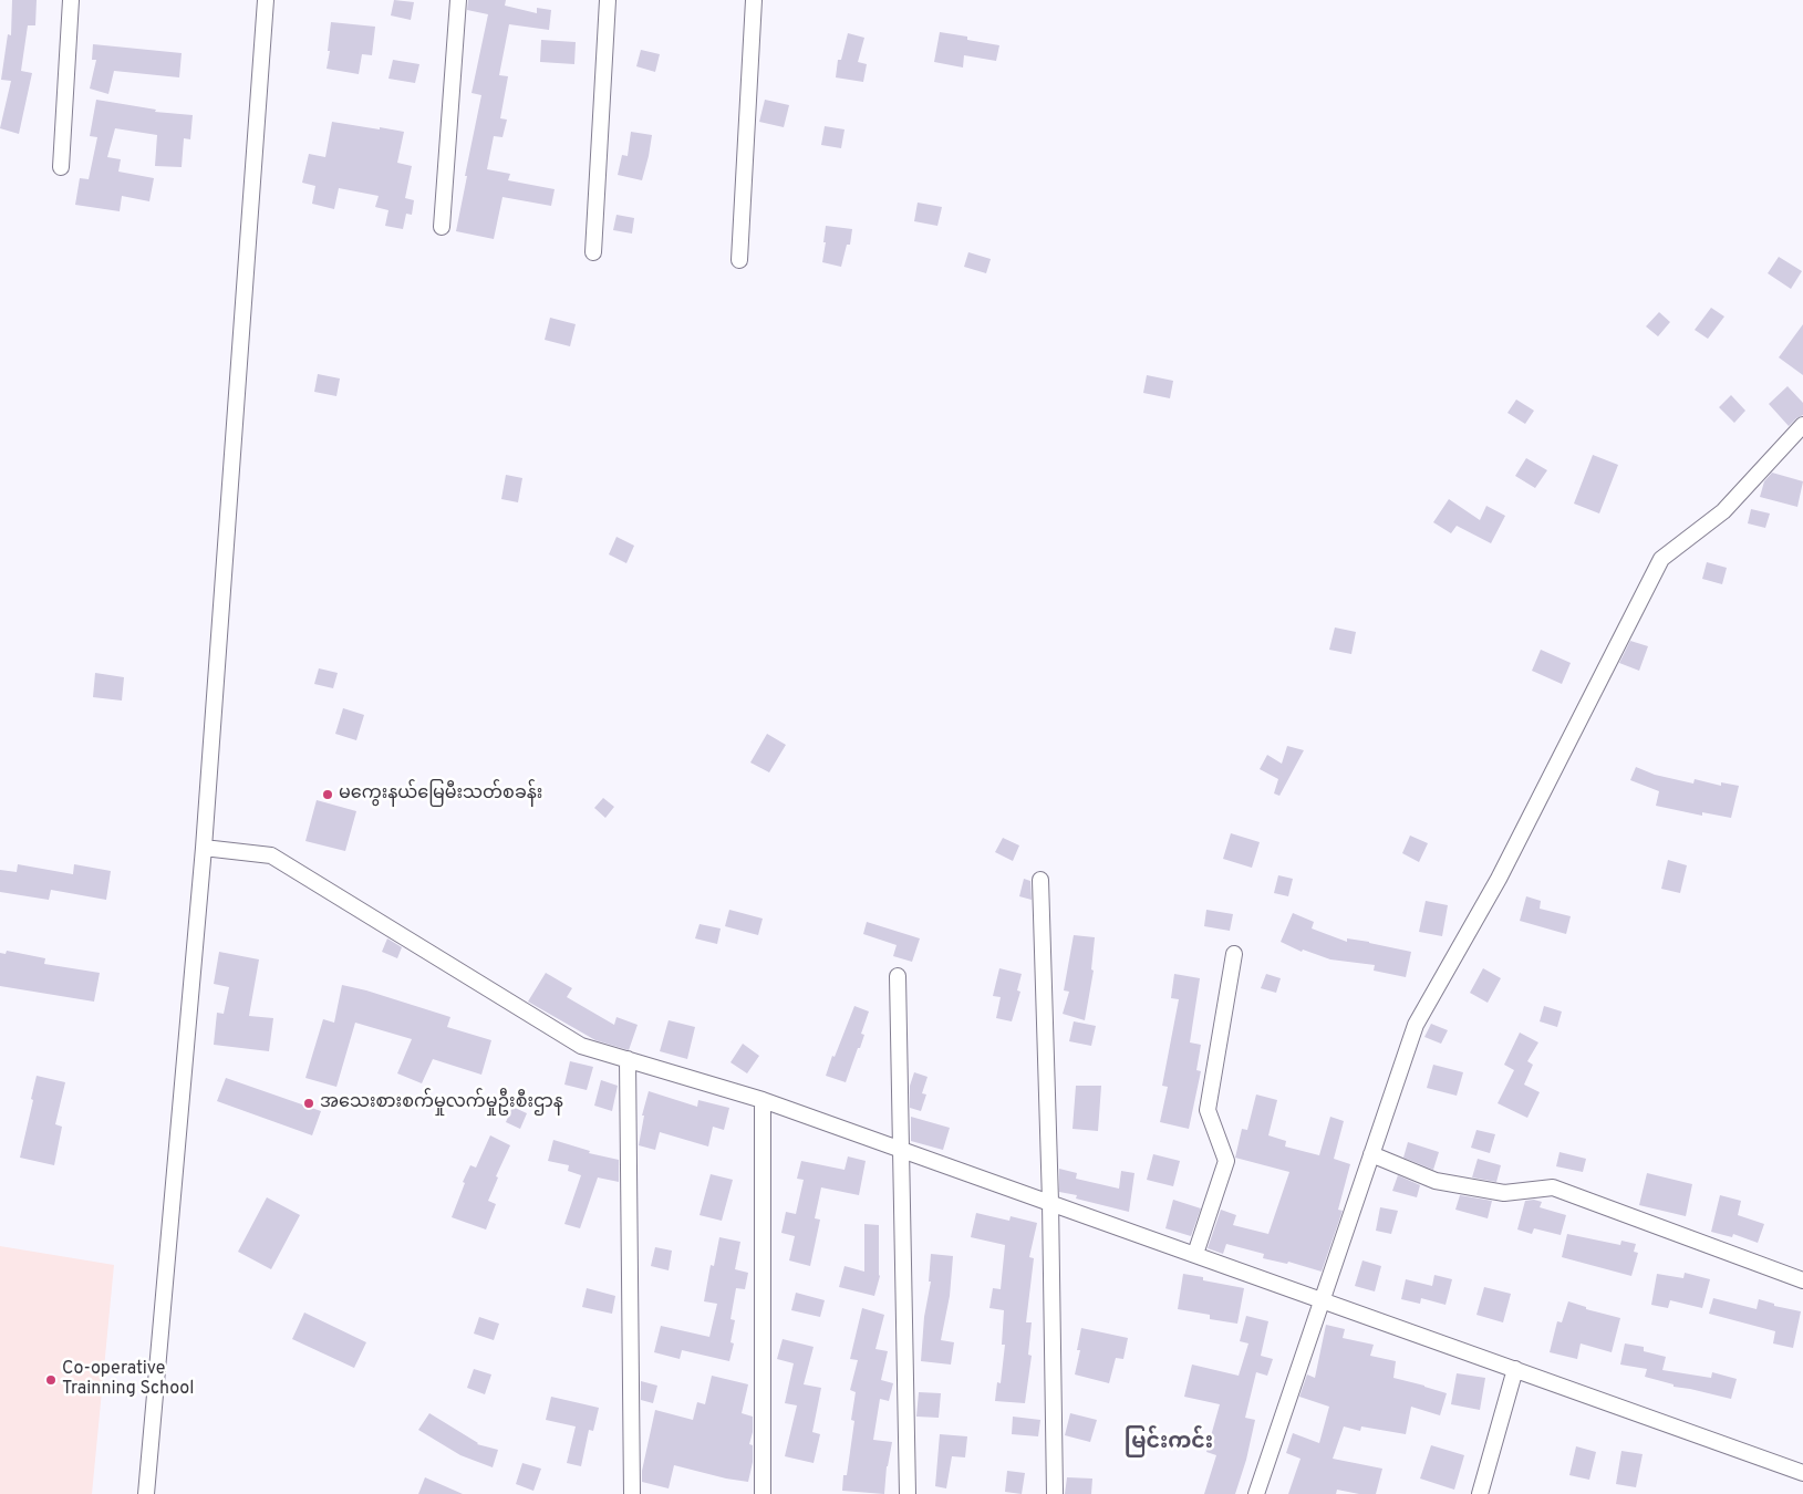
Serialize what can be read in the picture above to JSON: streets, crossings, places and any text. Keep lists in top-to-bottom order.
{
  "districts": ["မြင်းကင်း"],
  "places": ["မကွေးနယ်မြေမီးသတ်စခန်း", "အသေးစားစက်မှုလက်မှုဦးစီးဌာန", "Co-operative Trainning School"]
}
